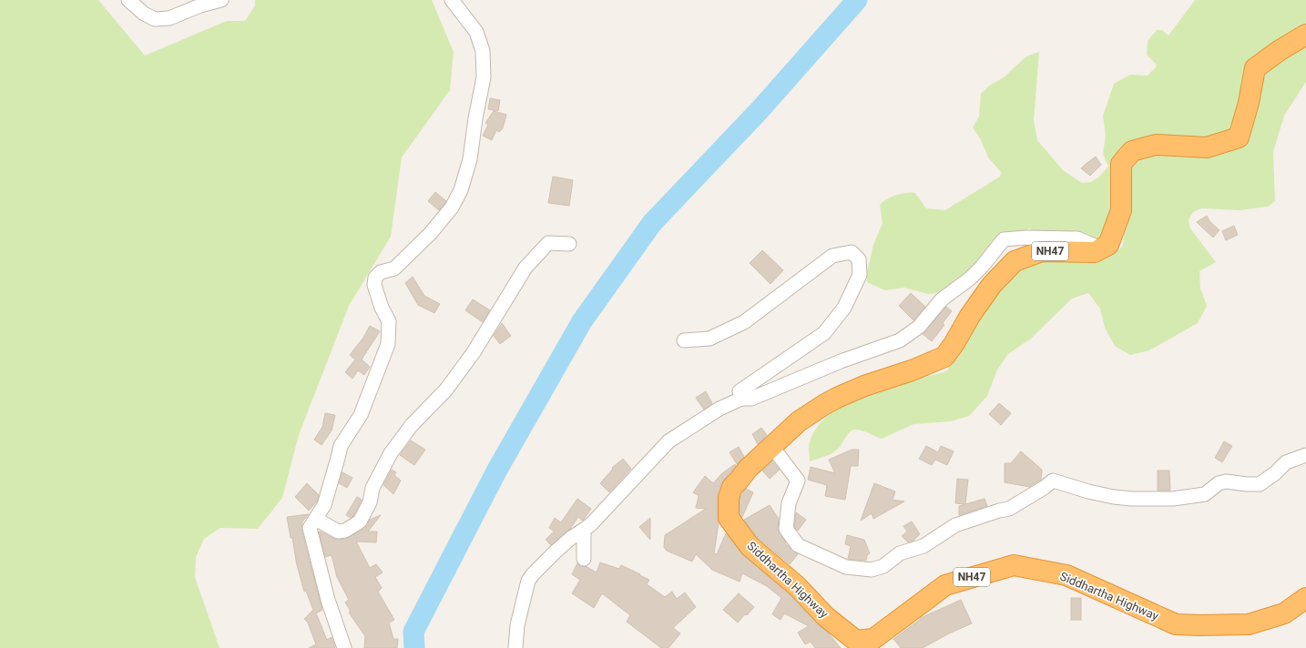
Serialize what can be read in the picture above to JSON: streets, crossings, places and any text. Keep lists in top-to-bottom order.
{
  "streets": {
    "highway": ["NH47", "Siddhartha Highway"]
  }
}
